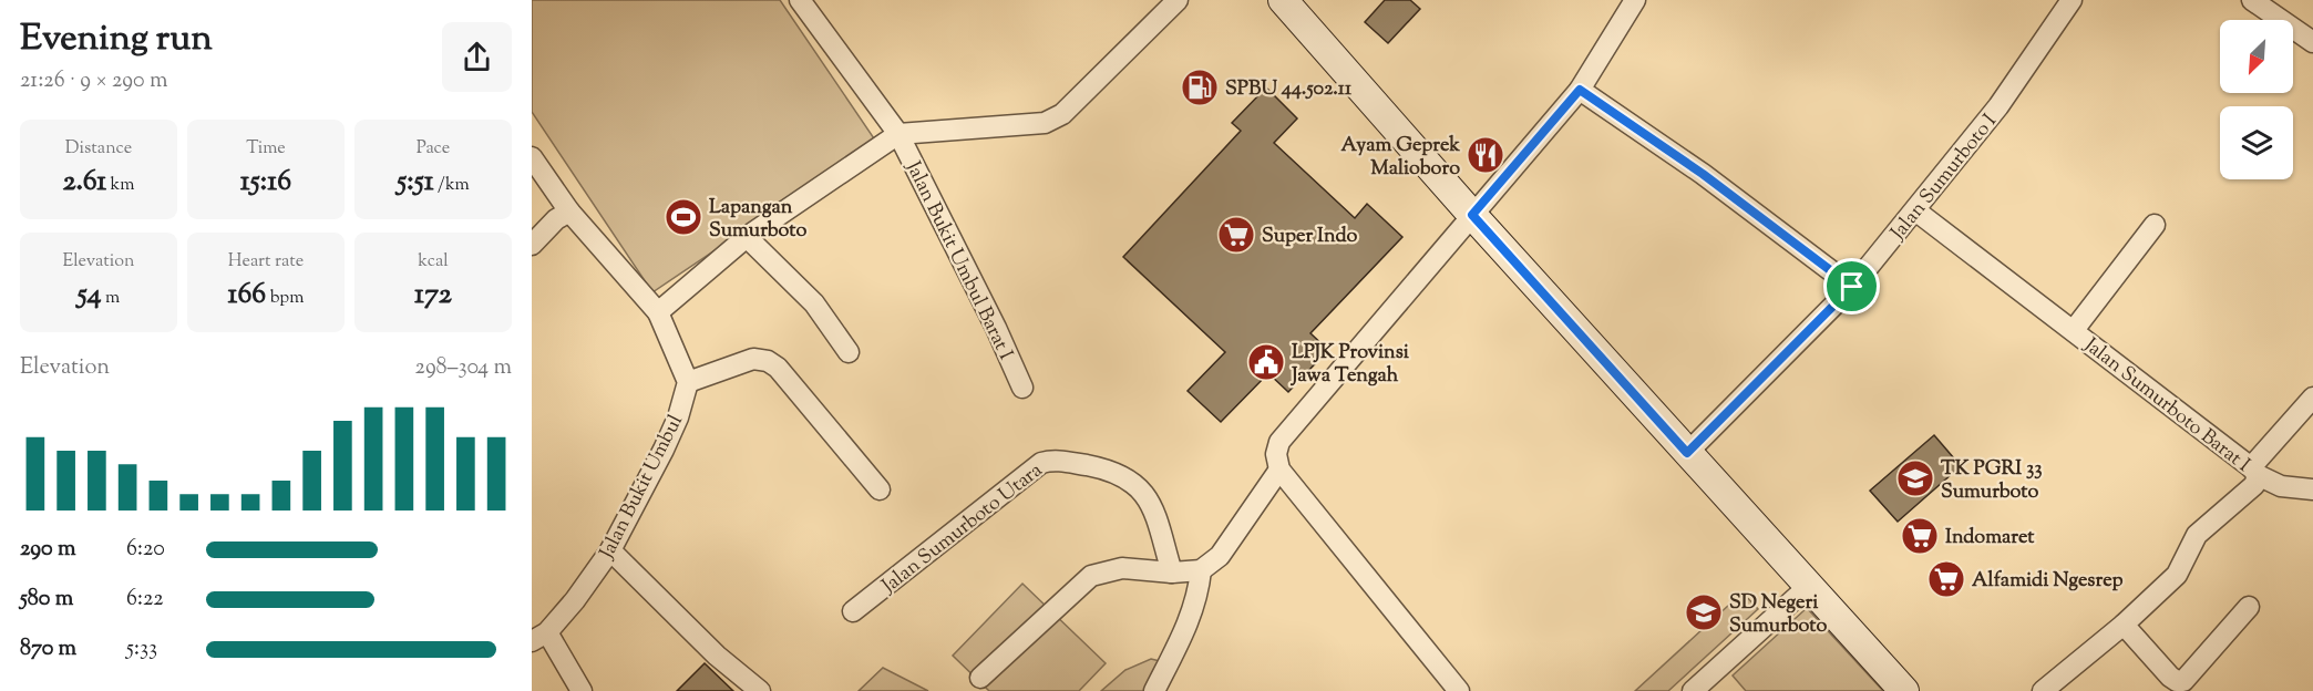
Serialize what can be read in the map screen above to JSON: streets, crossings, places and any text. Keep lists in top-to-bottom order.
{
  "streets": {
    "street": [
      "Jalan Sumurboto I",
      "Jalan Bukit Umbul Barat I",
      "Jalan Sumurboto Barat I",
      "Jalan Bukit Umbul",
      "Jalan Sumurboto Utara"
    ]
  },
  "crossings": [
    ["Jalan Sumurboto I", "Jalan Sumurboto Barat I"]
  ],
  "places": {
    "fuel station": ["SPBU 44.502.11"],
    "restaurant": ["Ayam Geprek Malioboro"],
    "sports": ["Lapangan Sumurboto"],
    "supermarket": ["Super Indo", "Indomaret", "Alfamidi Ngesrep"],
    "public building": ["LPJK Provinsi Jawa Tengah"],
    "school or university": ["TK PGRI 33 Sumurboto", "SD Negeri Sumurboto"]
  },
  "north": "bottom left",
  "page": {
    "heading": ["Evening run", "21:26 · 9 × 290 m"],
    "stats": [
      ["Distance", "2.61 km"],
      ["Time", "15:16"],
      ["Pace", "5:51 /km"],
      ["Elevation", "54 m"],
      ["Heart rate", "166 bpm"],
      ["kcal", "172"]
    ],
    "chart": ["Elevation", "298–304 m"],
    "list": [
      {
        "name": "290 m",
        "note": "6:20"
      },
      {
        "name": "580 m",
        "note": "6:22"
      },
      {
        "name": "870 m",
        "note": "5:33"
      }
    ]
  }
}
